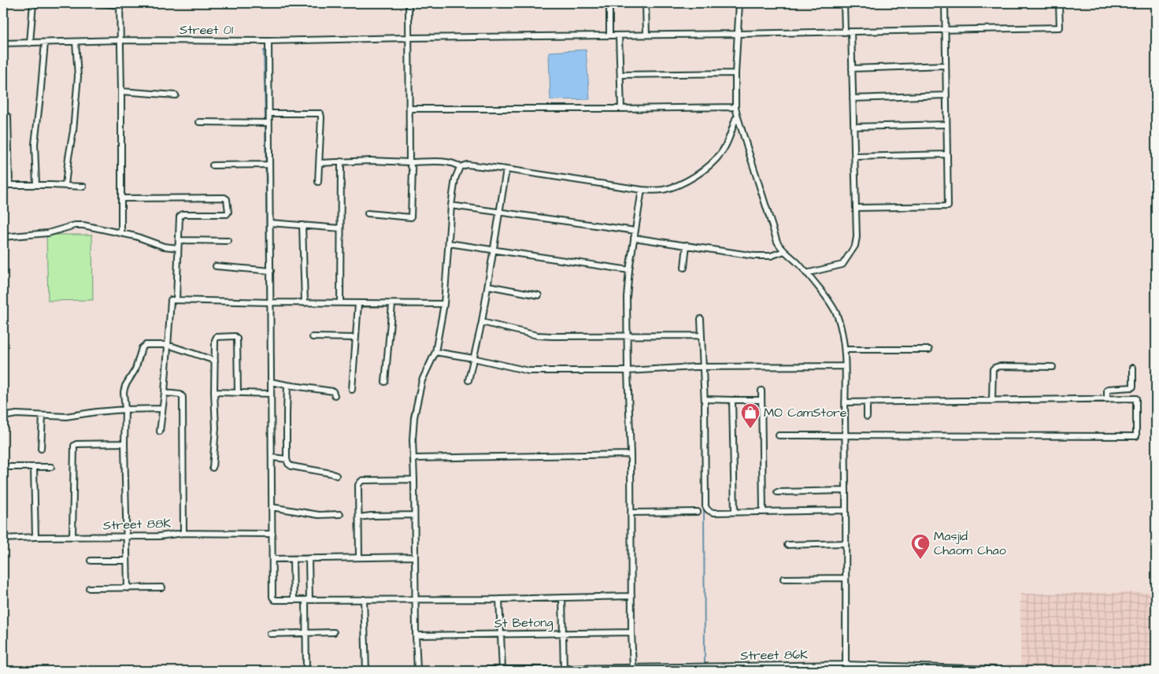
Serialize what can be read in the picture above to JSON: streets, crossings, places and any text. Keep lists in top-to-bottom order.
{
  "streets": {
    "street": [
      "Street 01",
      "Street 88K",
      "St Betong",
      "Street 86K"
    ]
  },
  "places": {
    "shop": ["MO CamStore"],
    "mosque": ["Masjid Chaom Chao"]
  }
}
